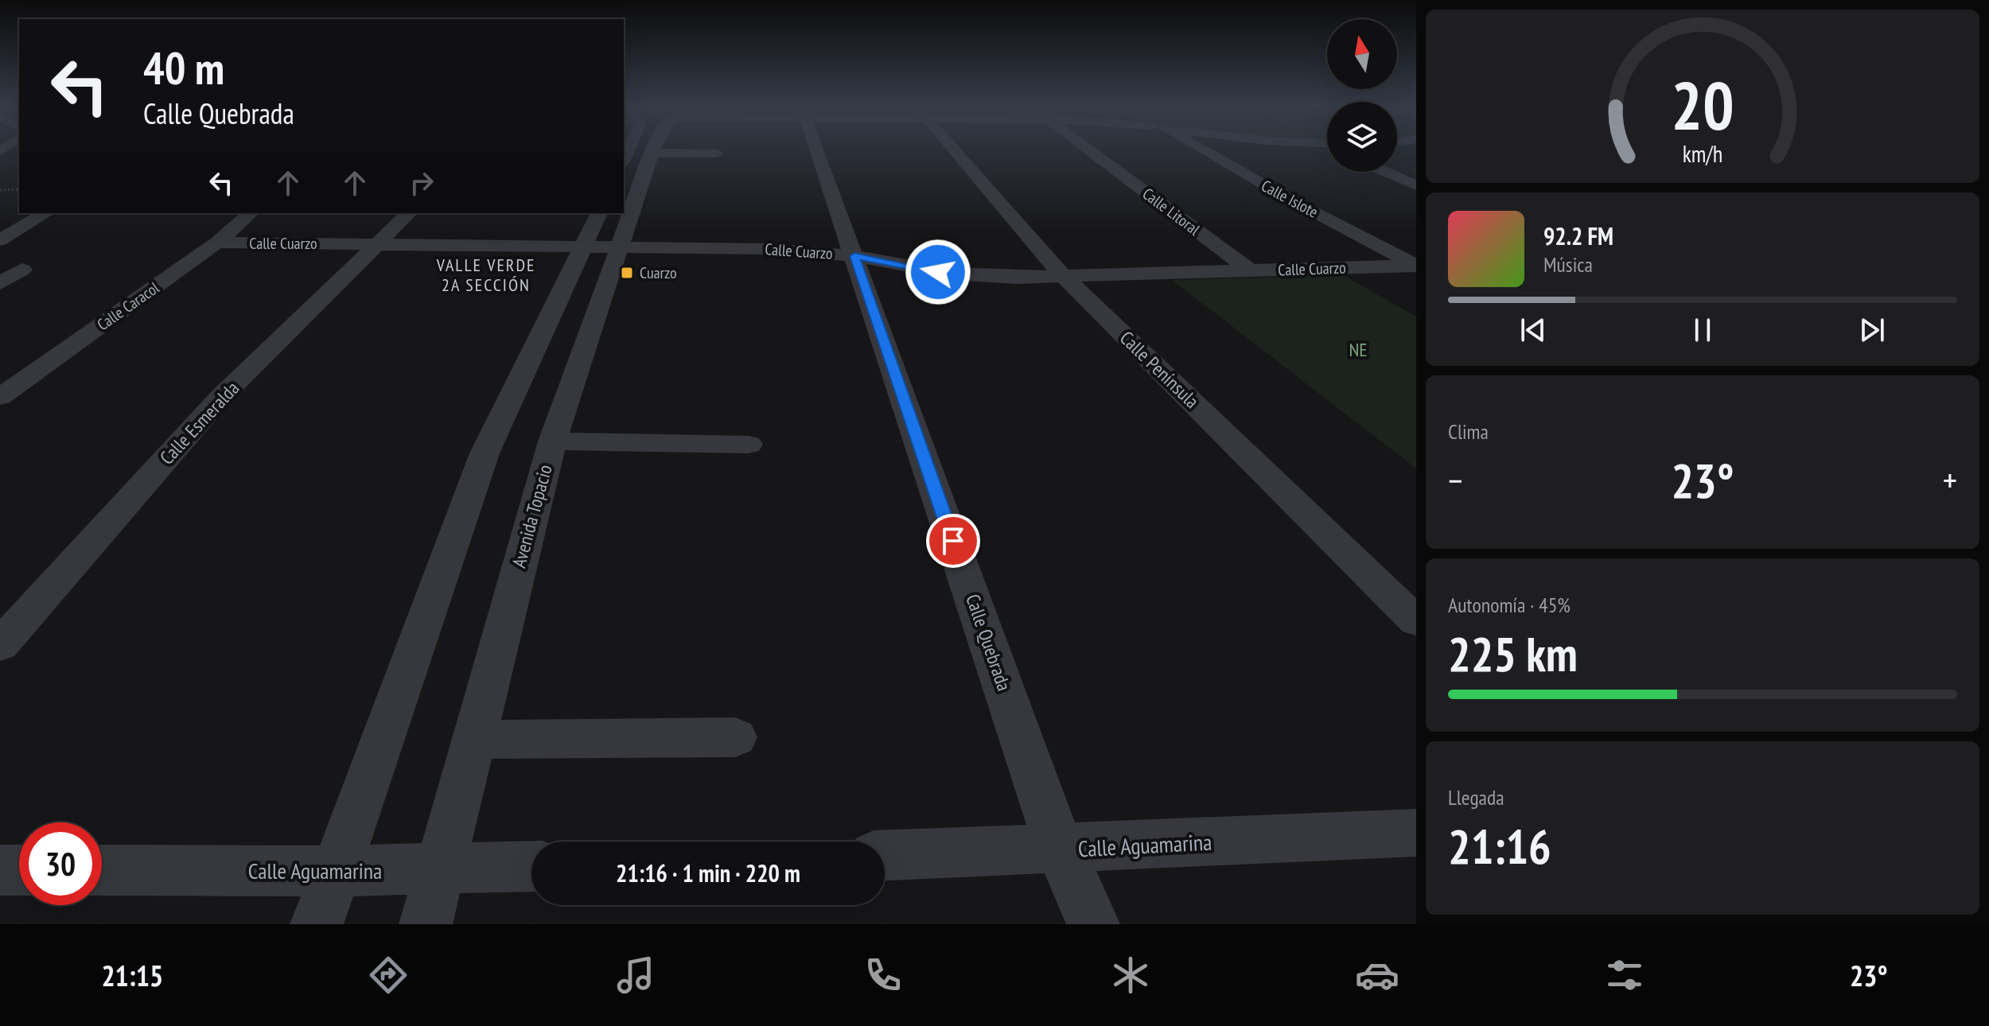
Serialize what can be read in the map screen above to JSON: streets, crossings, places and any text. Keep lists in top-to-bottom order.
{
  "streets": {
    "street": [
      "Calle Islote",
      "Calle Litoral",
      "Calle Cuarzo",
      "Calle Caracol",
      "Calle Península",
      "Calle Esmeralda",
      "Avenida Topacio",
      "Calle Quebrada",
      "Calle Aguamarina"
    ]
  },
  "crossings": [
    ["Calle Islote", "Calle Cuarzo"],
    ["Calle Litoral", "Calle Cuarzo"],
    ["Calle Cuarzo", "Calle Caracol"],
    ["Calle Cuarzo", "Calle Península"],
    ["Calle Cuarzo", "Calle Esmeralda"],
    ["Calle Cuarzo", "Avenida Topacio"],
    ["Calle Cuarzo", "Calle Quebrada"],
    ["Avenida Topacio", "Calle Aguamarina"],
    ["Calle Quebrada", "Calle Aguamarina"]
  ],
  "districts": ["VALLE VERDE 2A SECCIÓN"],
  "parks": ["NE"],
  "places": {
    "transit": ["Cuarzo"]
  },
  "north": "top",
  "page": {
    "turn": ["40 m", "Calle Quebrada"],
    "song": ["92.2 FM", "Música"],
    "tile": [
      "Clima",
      ["Autonomía · 45%", "225 km"],
      ["Llegada", "21:16"]
    ],
    "heat": ["−", "23°", "+"],
    "limit": "30",
    "trip": "21:16 · 1 min · 220 m",
    "tabs": ["21:15", "23°"],
    "gauge": ["20", "km/h"]
  }
}
